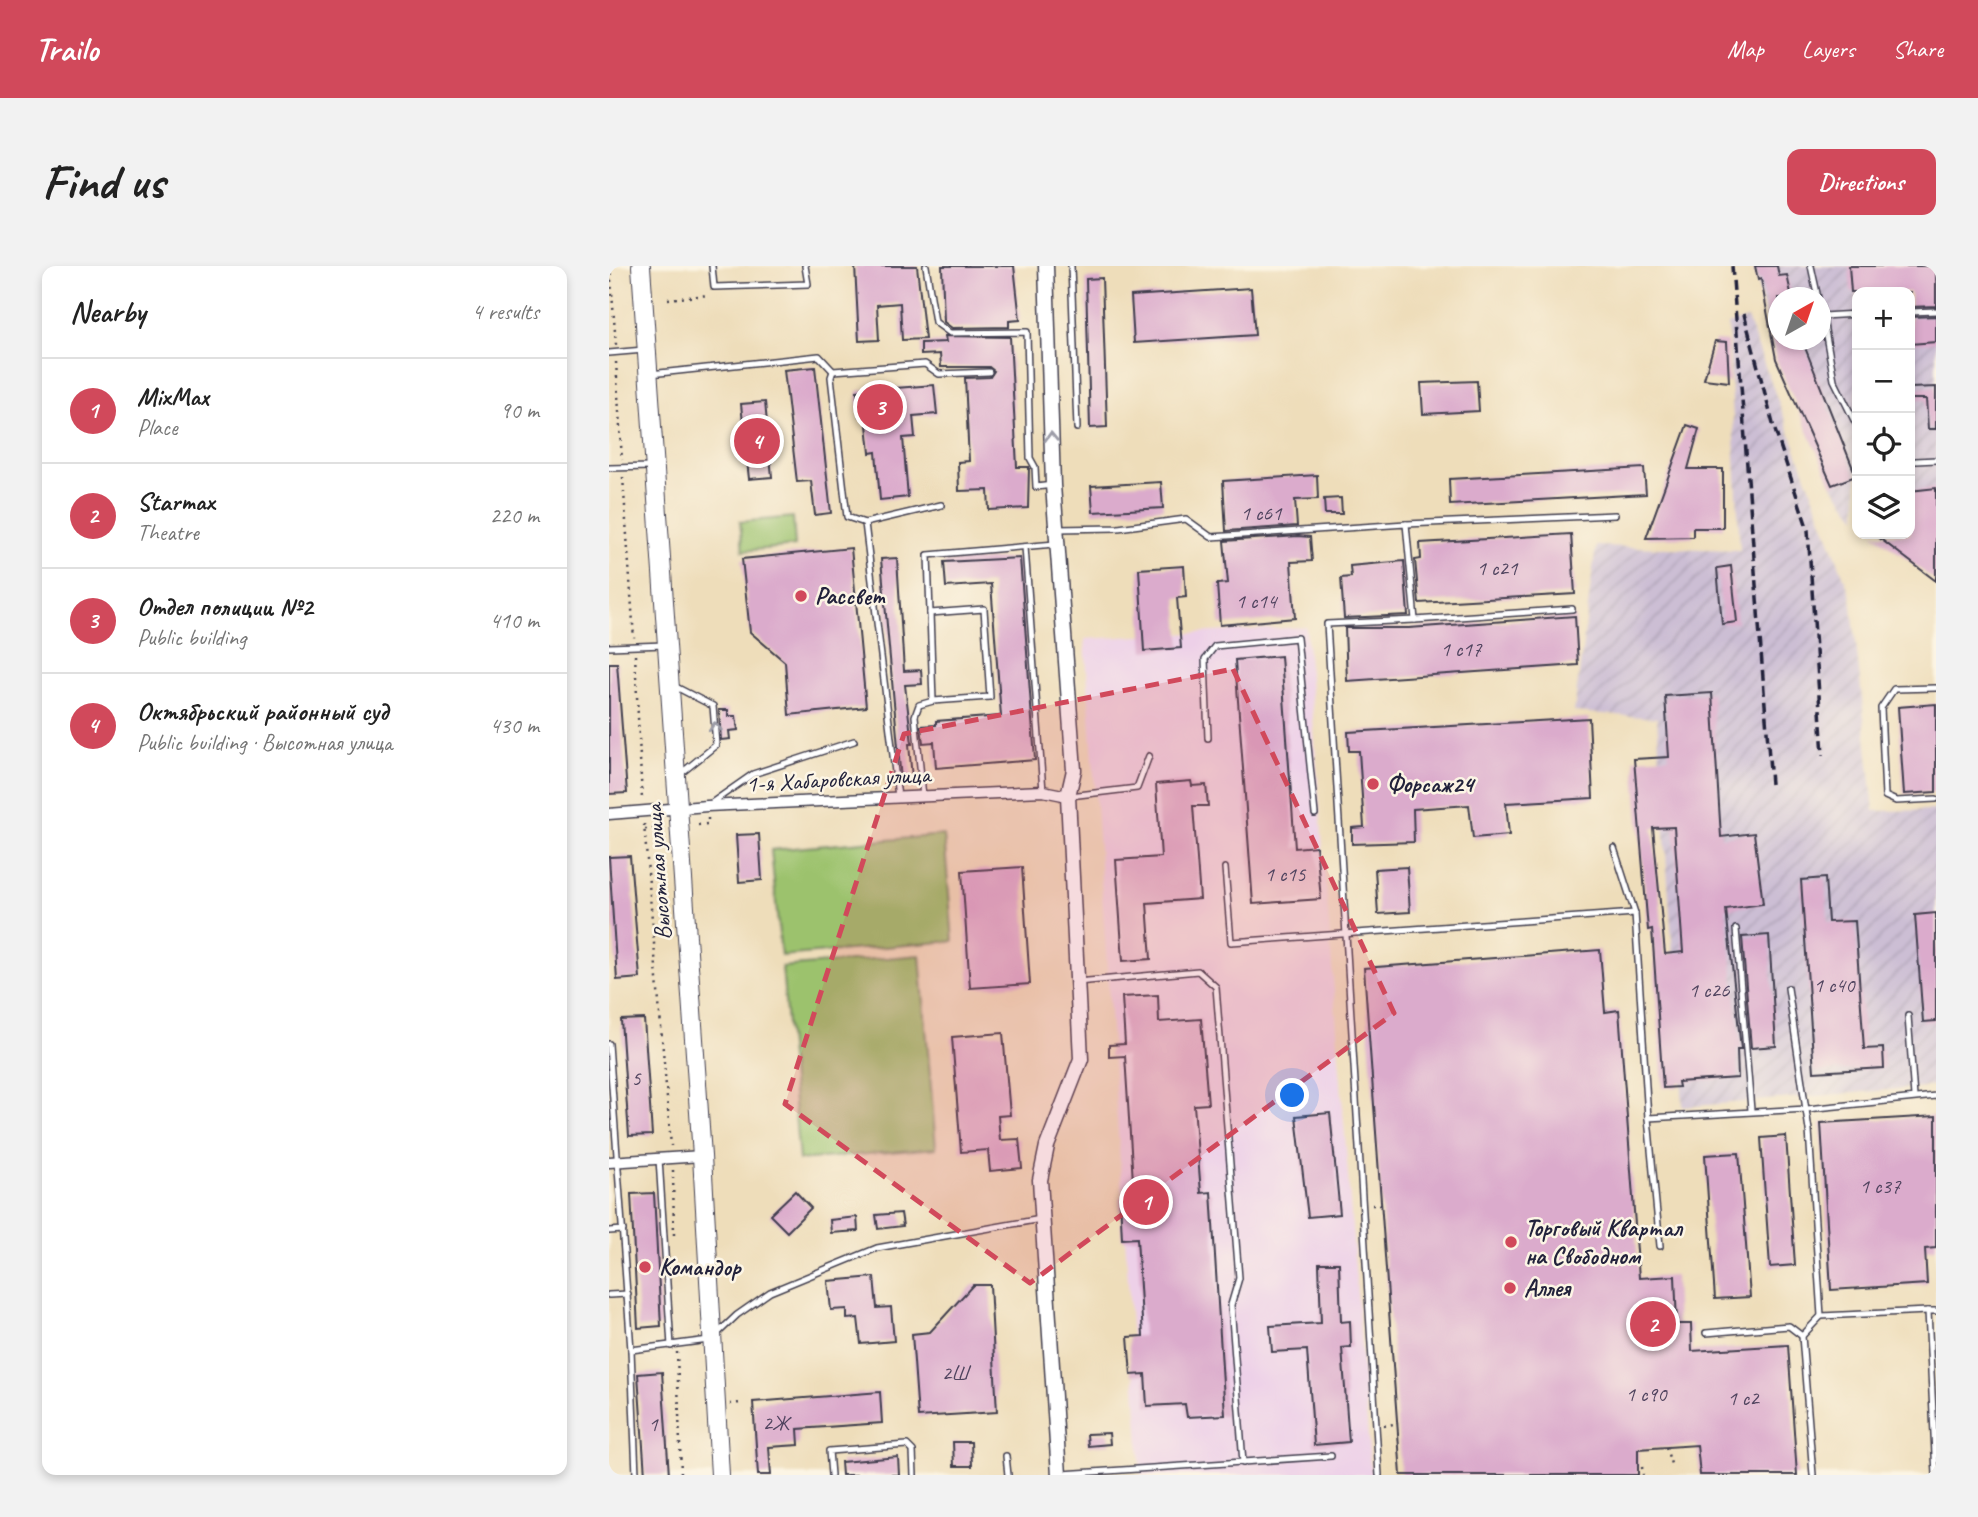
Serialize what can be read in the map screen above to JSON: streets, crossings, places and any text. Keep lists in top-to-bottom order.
{
  "streets": {
    "main road": ["Высотная улица"],
    "street": ["1-я Хабаровская улица"]
  },
  "crossings": [
    ["1-я Хабаровская улица", "Высотная улица"]
  ],
  "places": [
    "Рассвет",
    "Форсаж24",
    "Торговый Квартал на Свободном",
    "Командор",
    "Аллея"
  ],
  "house_numbers": [
    "1 с61",
    "1 с21",
    "1 с14",
    "1 с17",
    "1 с15",
    "1 с40",
    "1 с26",
    "5",
    "1 с37",
    "2Ш",
    "1 с90",
    "1 с2",
    "2Ж",
    "1"
  ],
  "north": "top right",
  "page": {
    "header": "Trailo",
    "nav": ["Map", "Layers", "Share"],
    "buttons": "Directions",
    "title": "Find us",
    "heading": ["Nearby", "4 results"],
    "map_buttons": ["+", "−"],
    "list": [
      {
        "mark": "1",
        "name": "MixMax",
        "note": "Place",
        "value": "90 m"
      },
      {
        "mark": "2",
        "name": "Starmax",
        "note": "Theatre",
        "value": "220 m"
      },
      {
        "mark": "3",
        "name": "Отдел полиции №2",
        "note": "Public building",
        "value": "410 m"
      },
      {
        "mark": "4",
        "name": "Октябрьский районный суд",
        "note": "Public building · Высотная улица",
        "value": "430 m"
      }
    ],
    "pins": [
      "3",
      "4",
      "1",
      "2"
    ]
  }
}
